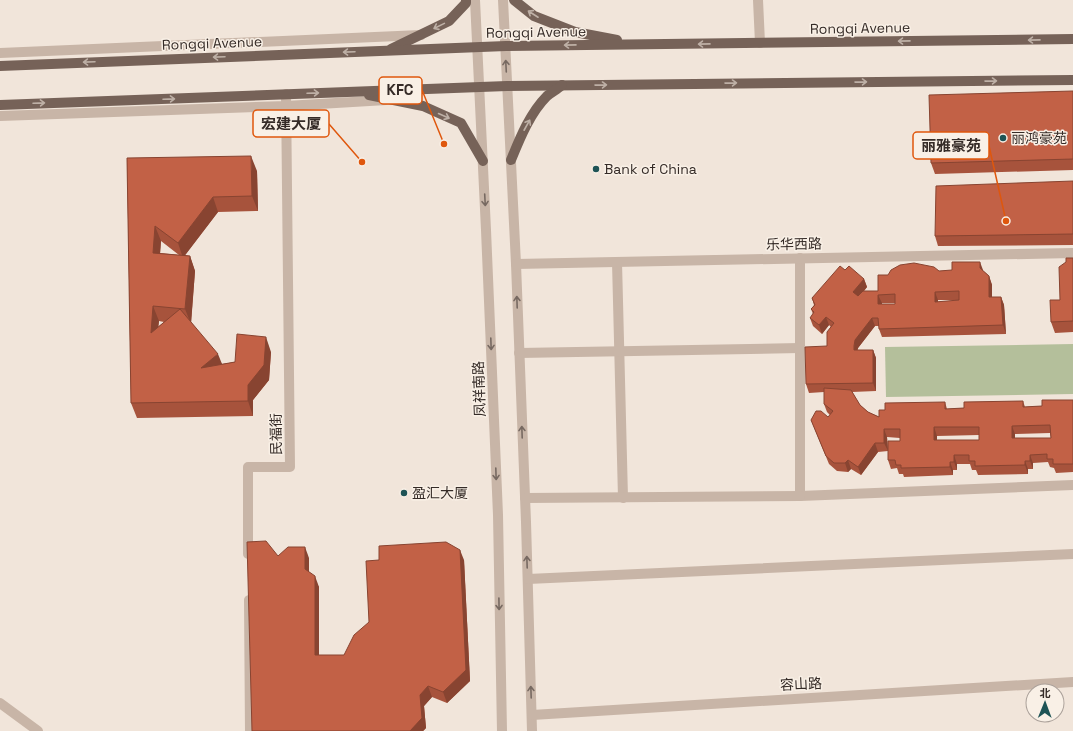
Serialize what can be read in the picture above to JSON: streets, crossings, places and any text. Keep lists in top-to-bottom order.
{
  "streets": {
    "main road": ["Rongqi Avenue"],
    "street": [
      "乐华西路",
      "凤祥南路",
      "民福街",
      "容山路"
    ]
  },
  "crossings": [
    ["Rongqi Avenue", "凤祥南路"]
  ],
  "places": [
    "丽鸿豪苑",
    "KFC",
    "宏建大厦",
    "Bank of China",
    "丽雅豪苑",
    "盈汇大厦"
  ],
  "north": "top"
}
